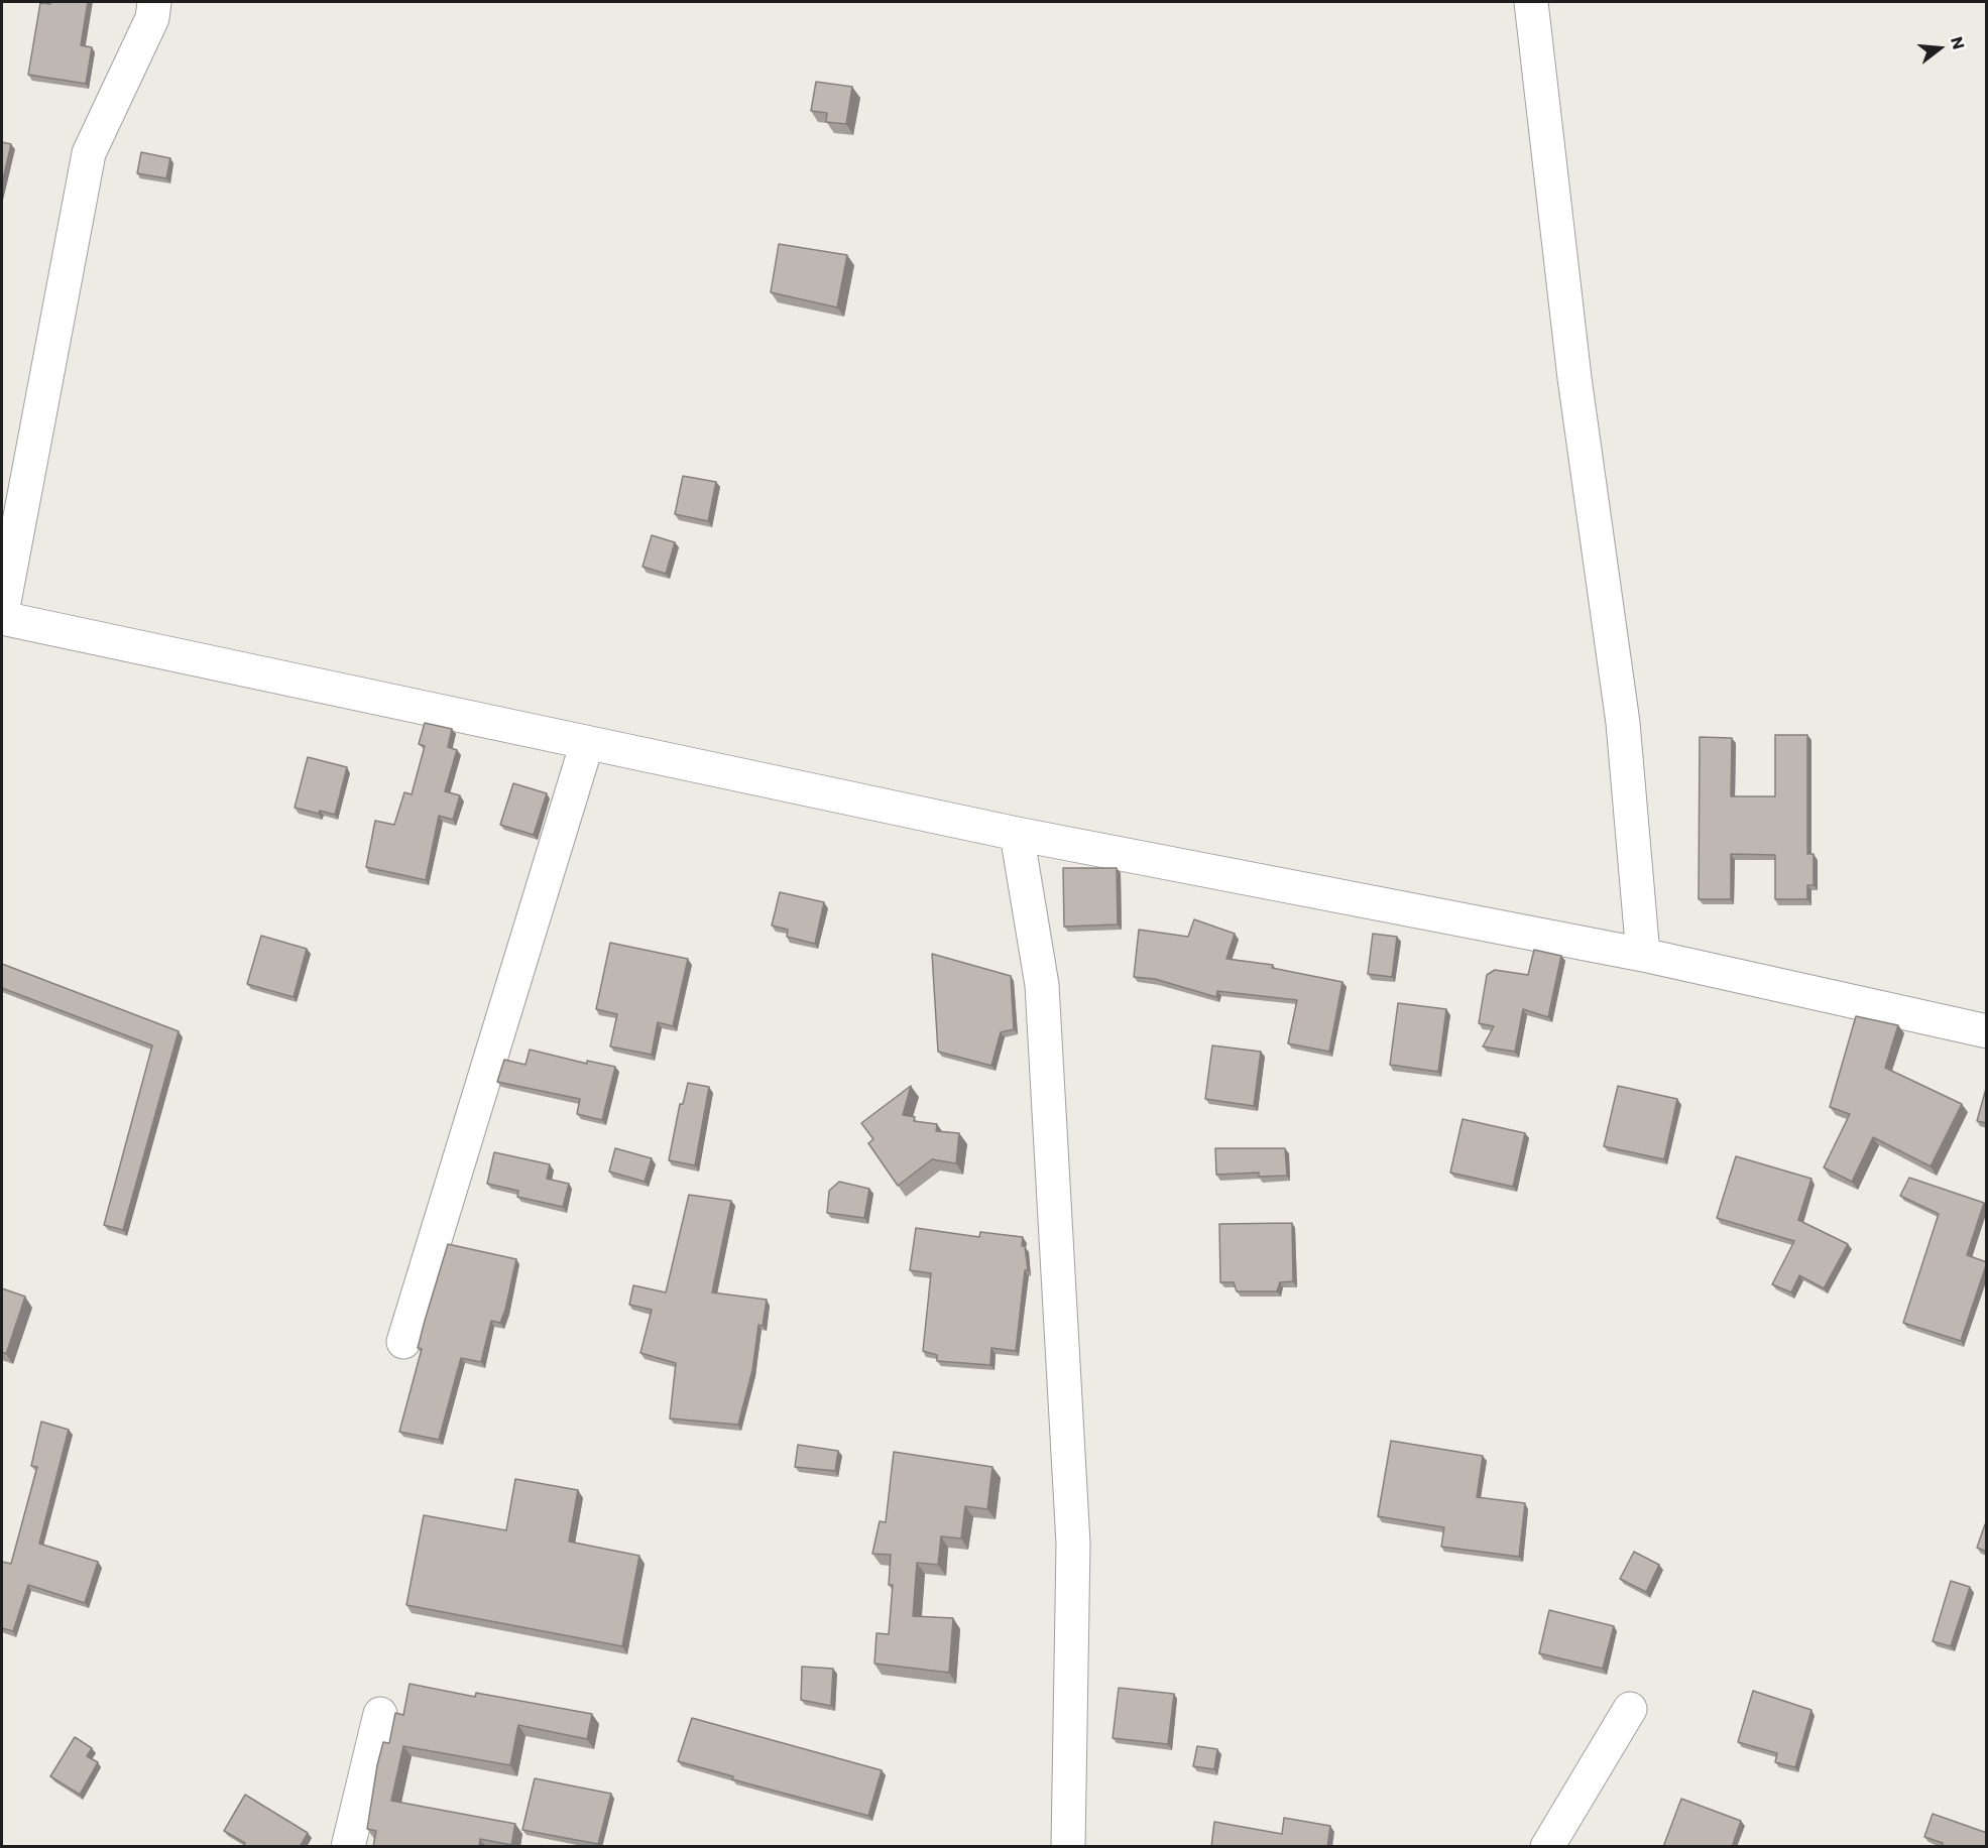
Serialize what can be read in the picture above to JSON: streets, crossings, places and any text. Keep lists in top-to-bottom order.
{
  "north": "right"
}
